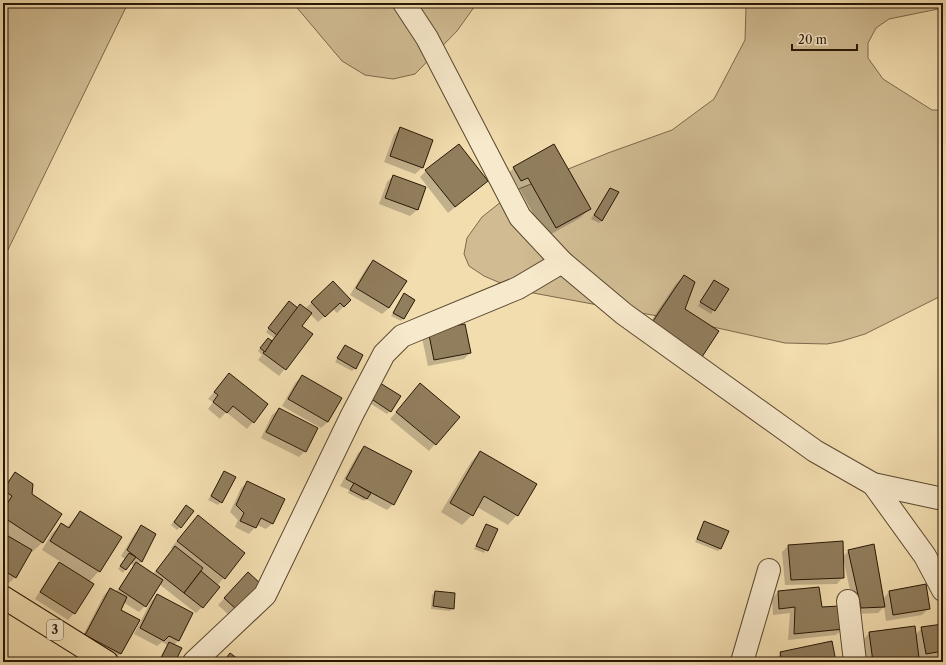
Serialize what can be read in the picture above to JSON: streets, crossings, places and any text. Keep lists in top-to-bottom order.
{
  "streets": {
    "main road": ["3"]
  },
  "scale_bar": "20 m"
}
